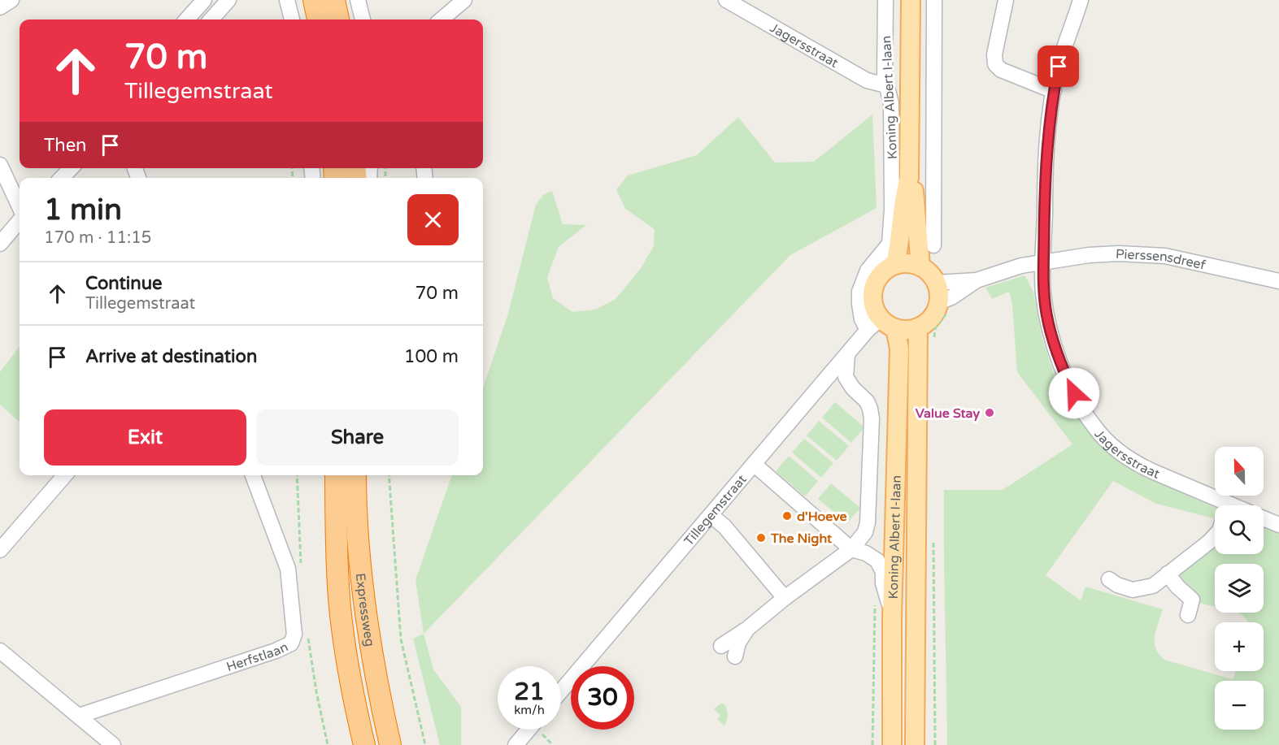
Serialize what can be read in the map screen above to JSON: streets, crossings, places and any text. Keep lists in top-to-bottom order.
{
  "streets": {
    "highway": ["Expressweg"],
    "main road": ["Koning Albert I-laan"],
    "street": [
      "Jagersstraat",
      "Pierssensdreef",
      "Tillegemstraat",
      "Herfstlaan"
    ]
  },
  "crossings": [
    ["Jagersstraat", "Koning Albert I-laan"],
    ["Jagersstraat", "Pierssensdreef"],
    ["Koning Albert I-laan", "Tillegemstraat"]
  ],
  "places": ["Value Stay", "d'Hoeve", "The Night"],
  "north": "top",
  "page": {
    "turn": ["70 m", "Tillegemstraat"],
    "then": "Then",
    "heading": ["1 min", "170 m · 11:15"],
    "list": [
      {
        "name": "Continue",
        "note": "Tillegemstraat",
        "value": "70 m"
      },
      {
        "name": "Arrive at destination",
        "value": "100 m"
      }
    ],
    "buttons": ["Exit", "Share"],
    "map_buttons": ["+", "−"],
    "speed": "21 km/h",
    "limit": "30"
  }
}
